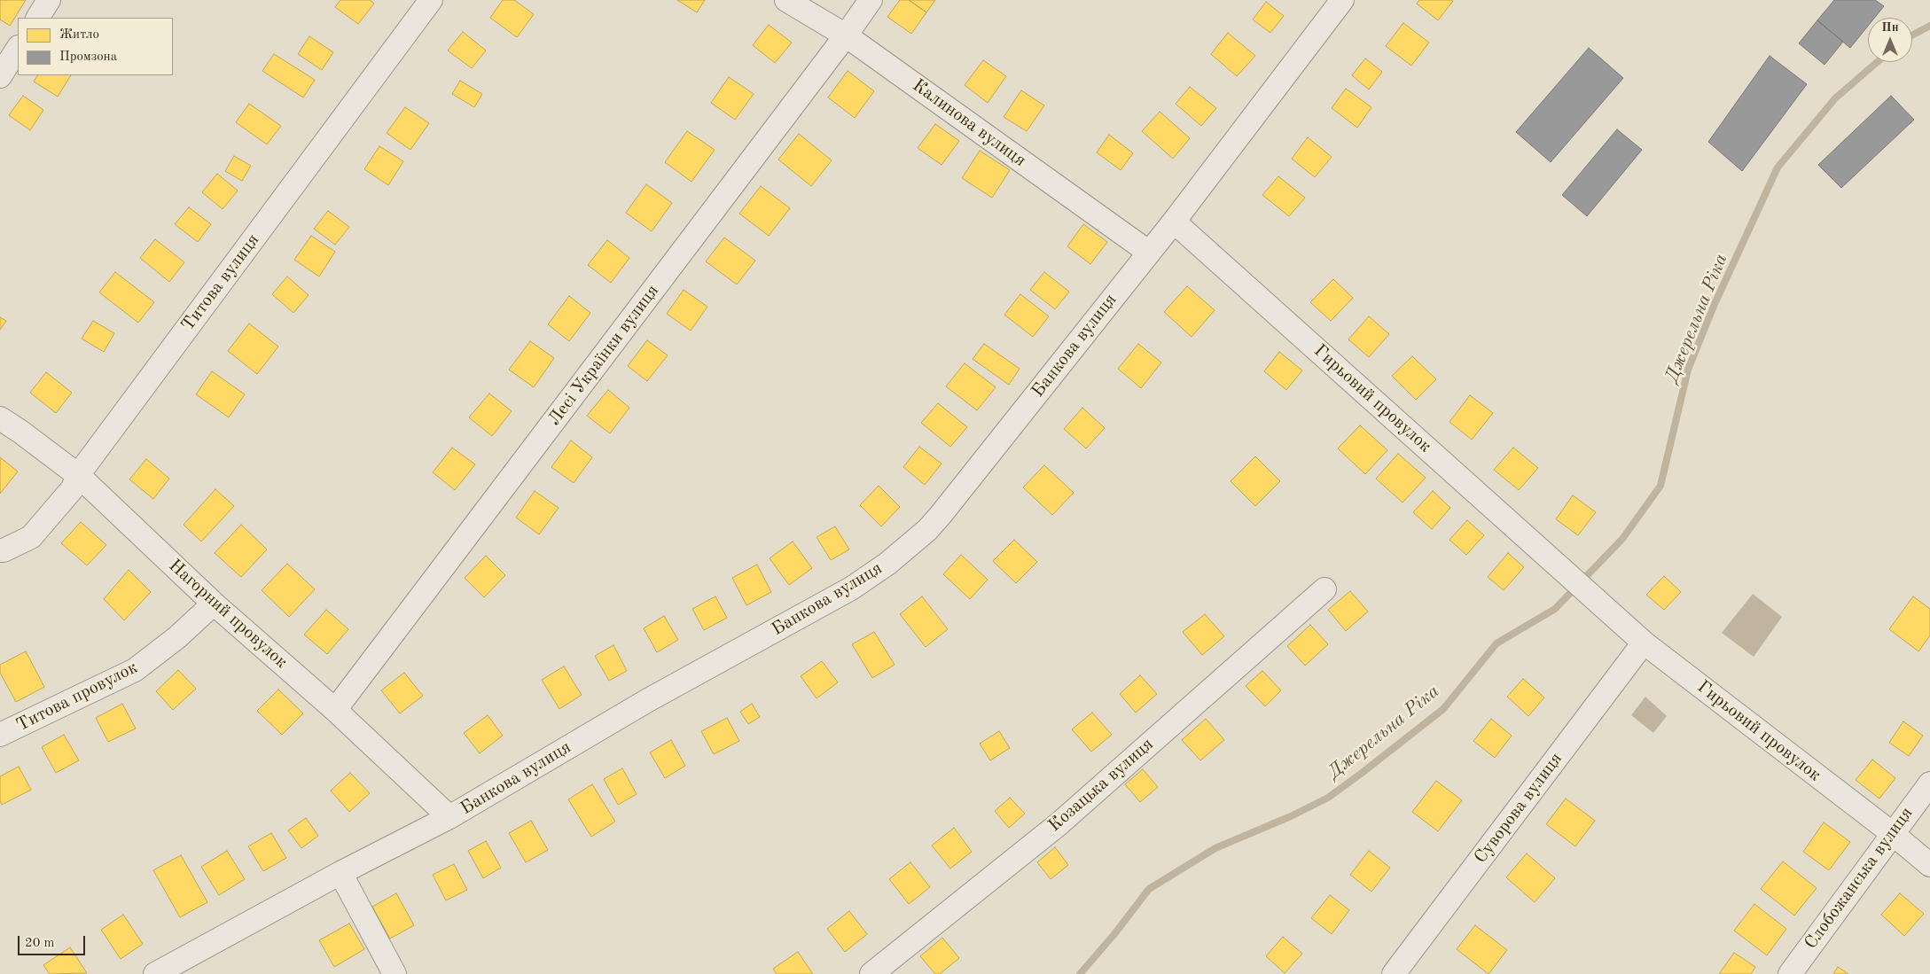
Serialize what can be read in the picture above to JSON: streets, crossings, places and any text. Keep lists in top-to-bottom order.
{
  "streets": {
    "street": [
      "Калинова вулиця",
      "Титова вулиця",
      "Банкова вулиця",
      "Лесі Українки вулиця",
      "Гирьовий провулок",
      "Нагорний провулок",
      "Титова провулок",
      "Козацька вулиця",
      "Суворова вулиця",
      "Слобожанська вулиця"
    ]
  },
  "crossings": [
    ["Калинова вулиця", "Банкова вулиця"],
    ["Калинова вулиця", "Лесі Українки вулиця"],
    ["Титова вулиця", "Нагорний провулок"],
    ["Банкова вулиця", "Гирьовий провулок"],
    ["Банкова вулиця", "Нагорний провулок"],
    ["Лесі Українки вулиця", "Нагорний провулок"],
    ["Гирьовий провулок", "Суворова вулиця"],
    ["Гирьовий провулок", "Слобожанська вулиця"],
    ["Нагорний провулок", "Титова провулок"]
  ],
  "water": ["Джерельна Ріка"],
  "legend": ["Житло", "Промзона"],
  "scale_bar": "20 m",
  "north": "top"
}
